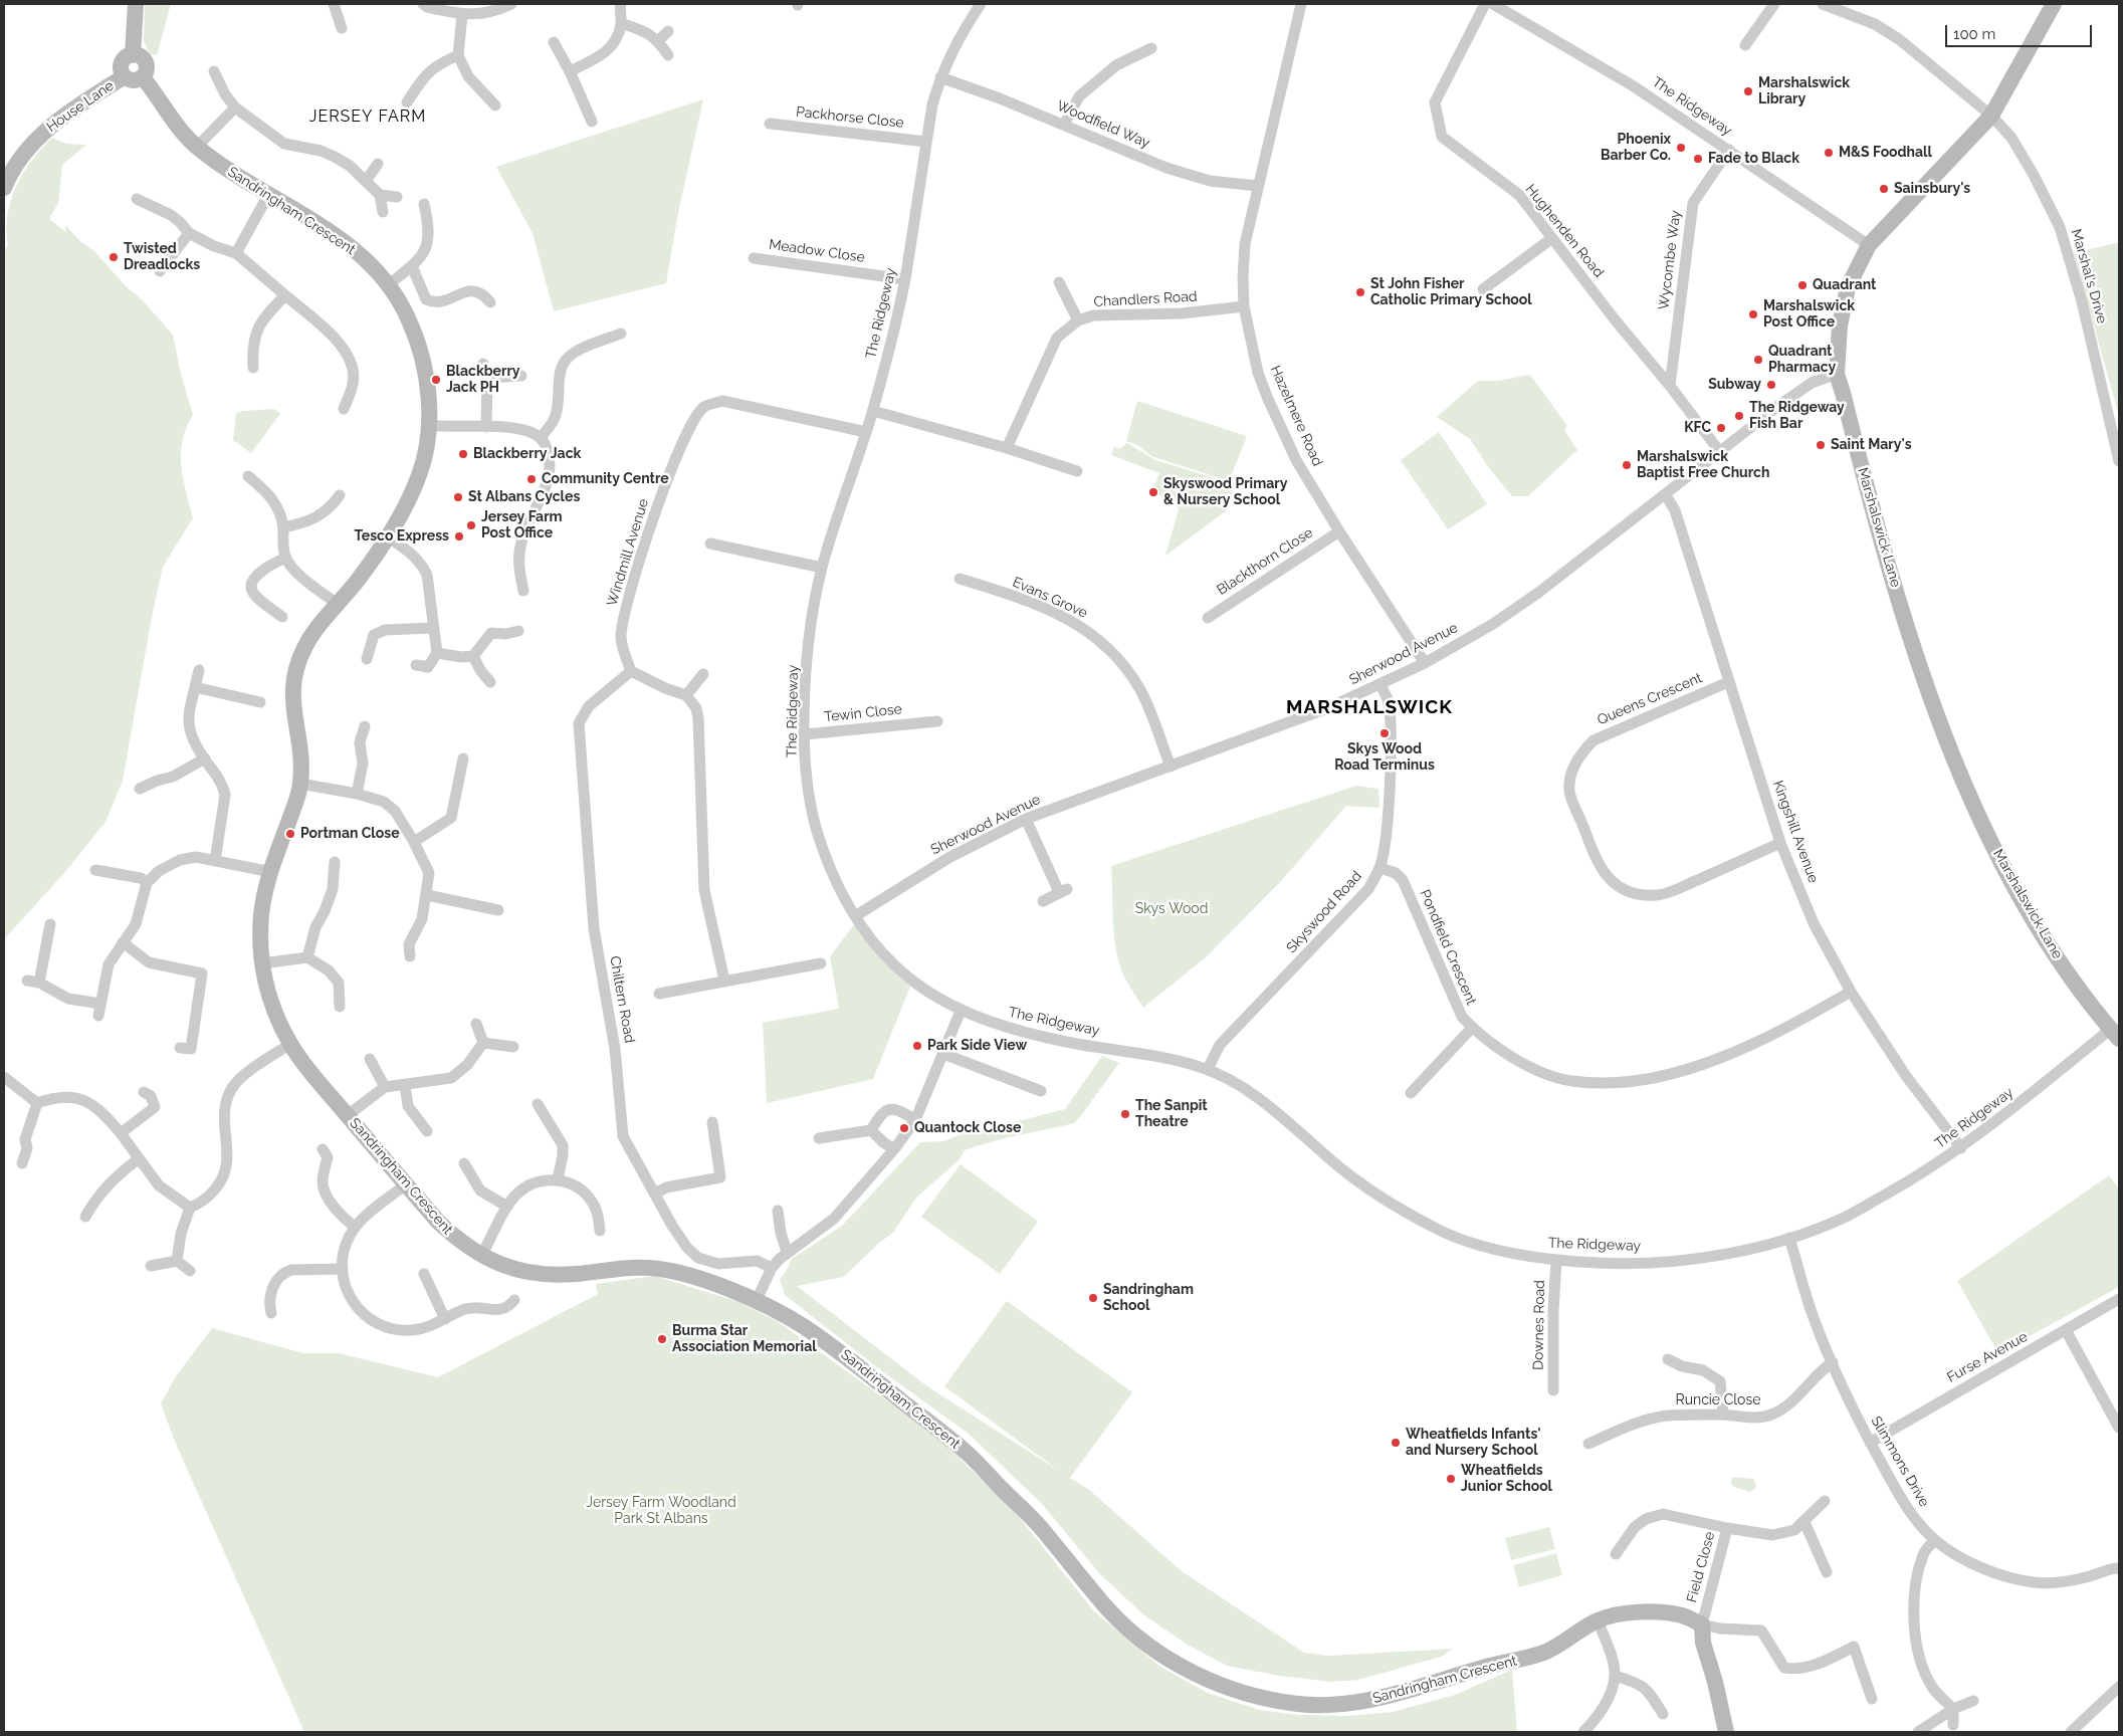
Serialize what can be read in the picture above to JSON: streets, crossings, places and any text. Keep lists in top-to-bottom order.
{
  "streets": {
    "street": [
      "House Lane",
      "The Ridgeway",
      "Packhorse Close",
      "Woodfield Way",
      "Sandringham Crescent",
      "Hughenden Road",
      "Meadow Close",
      "Wycombe Way",
      "Marshal's Drive",
      "Chandlers Road",
      "Hazelmere Road",
      "Marshalswick Lane",
      "Windmill Avenue",
      "Blackthorn Close",
      "Evans Grove",
      "Sherwood Avenue",
      "Queens Crescent",
      "Tewin Close",
      "Kingshill Avenue",
      "Skyswood Road",
      "Pondfield Crescent",
      "Chiltern Road",
      "Downes Road",
      "Furse Avenue",
      "Runcie Close",
      "Slimmons Drive",
      "Field Close"
    ]
  },
  "crossings": [
    ["House Lane", "Sandringham Crescent"],
    ["The Ridgeway", "Packhorse Close"],
    ["The Ridgeway", "Woodfield Way"],
    ["The Ridgeway", "Meadow Close"],
    ["The Ridgeway", "Wycombe Way"],
    ["The Ridgeway", "Marshalswick Lane"],
    ["The Ridgeway", "Windmill Avenue"],
    ["The Ridgeway", "Sherwood Avenue"],
    ["The Ridgeway", "Tewin Close"],
    ["The Ridgeway", "Kingshill Avenue"],
    ["The Ridgeway", "Skyswood Road"],
    ["The Ridgeway", "Downes Road"],
    ["The Ridgeway", "Slimmons Drive"],
    ["Woodfield Way", "Hazelmere Road"],
    ["Sandringham Crescent", "Field Close"],
    ["Hughenden Road", "Wycombe Way"],
    ["Hughenden Road", "Sherwood Avenue"],
    ["Marshal's Drive", "Marshalswick Lane"],
    ["Chandlers Road", "Hazelmere Road"],
    ["Hazelmere Road", "Blackthorn Close"],
    ["Hazelmere Road", "Sherwood Avenue"],
    ["Marshalswick Lane", "Sherwood Avenue"],
    ["Windmill Avenue", "Chiltern Road"],
    ["Evans Grove", "Sherwood Avenue"],
    ["Sherwood Avenue", "Kingshill Avenue"],
    ["Sherwood Avenue", "Skyswood Road"],
    ["Queens Crescent", "Kingshill Avenue"],
    ["Kingshill Avenue", "Pondfield Crescent"],
    ["Skyswood Road", "Pondfield Crescent"],
    ["Furse Avenue", "Slimmons Drive"],
    ["Runcie Close", "Slimmons Drive"]
  ],
  "districts": ["JERSEY FARM", "MARSHALSWICK"],
  "parks": ["Skys Wood", "Jersey Farm Woodland Park St Albans"],
  "places": [
    "Marshalswick Library",
    "Phoenix Barber Co.",
    "M&S Foodhall",
    "Fade to Black",
    "Sainsbury's",
    "Twisted Dreadlocks",
    "Quadrant",
    "St John Fisher Catholic Primary School",
    "Marshalswick Post Office",
    "Quadrant Pharmacy",
    "Blackberry Jack PH",
    "Subway",
    "The Ridgeway Fish Bar",
    "KFC",
    "Saint Mary's",
    "Blackberry Jack",
    "Marshalswick Baptist Free Church",
    "Community Centre",
    "Skyswood Primary & Nursery School",
    "St Albans Cycles",
    "Jersey Farm Post Office",
    "Tesco Express",
    "Skys Wood Road Terminus",
    "Portman Close",
    "Park Side View",
    "The Sanpit Theatre",
    "Quantock Close",
    "Sandringham School",
    "Burma Star Association Memorial",
    "Wheatfields Infants' and Nursery School",
    "Wheatfields Junior School"
  ],
  "scale_bar": "100 m"
}
